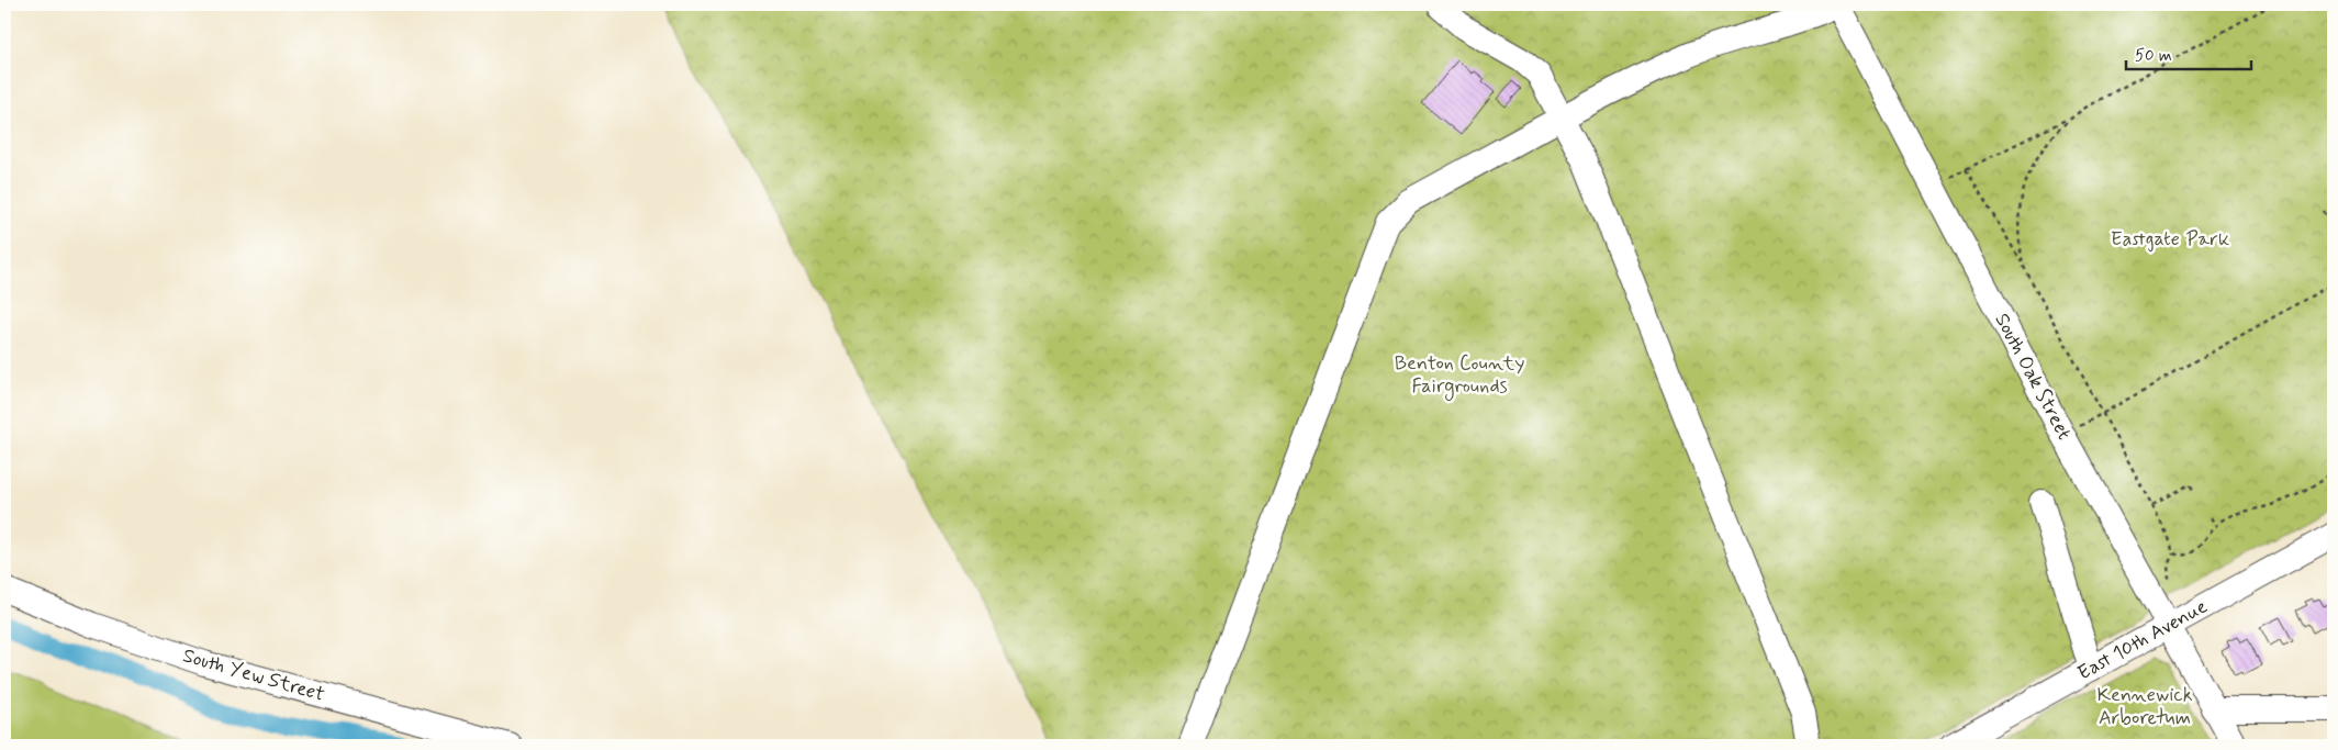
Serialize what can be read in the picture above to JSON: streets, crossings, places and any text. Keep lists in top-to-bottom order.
{
  "streets": {
    "street": ["South Oak Street", "East 10th Avenue", "South Yew Street"]
  },
  "crossings": [
    ["South Oak Street", "East 10th Avenue"]
  ],
  "parks": ["Eastgate Park", "Benton County Fairgrounds", "Kennewick Arboretum"],
  "scale_bar": "50 m"
}
